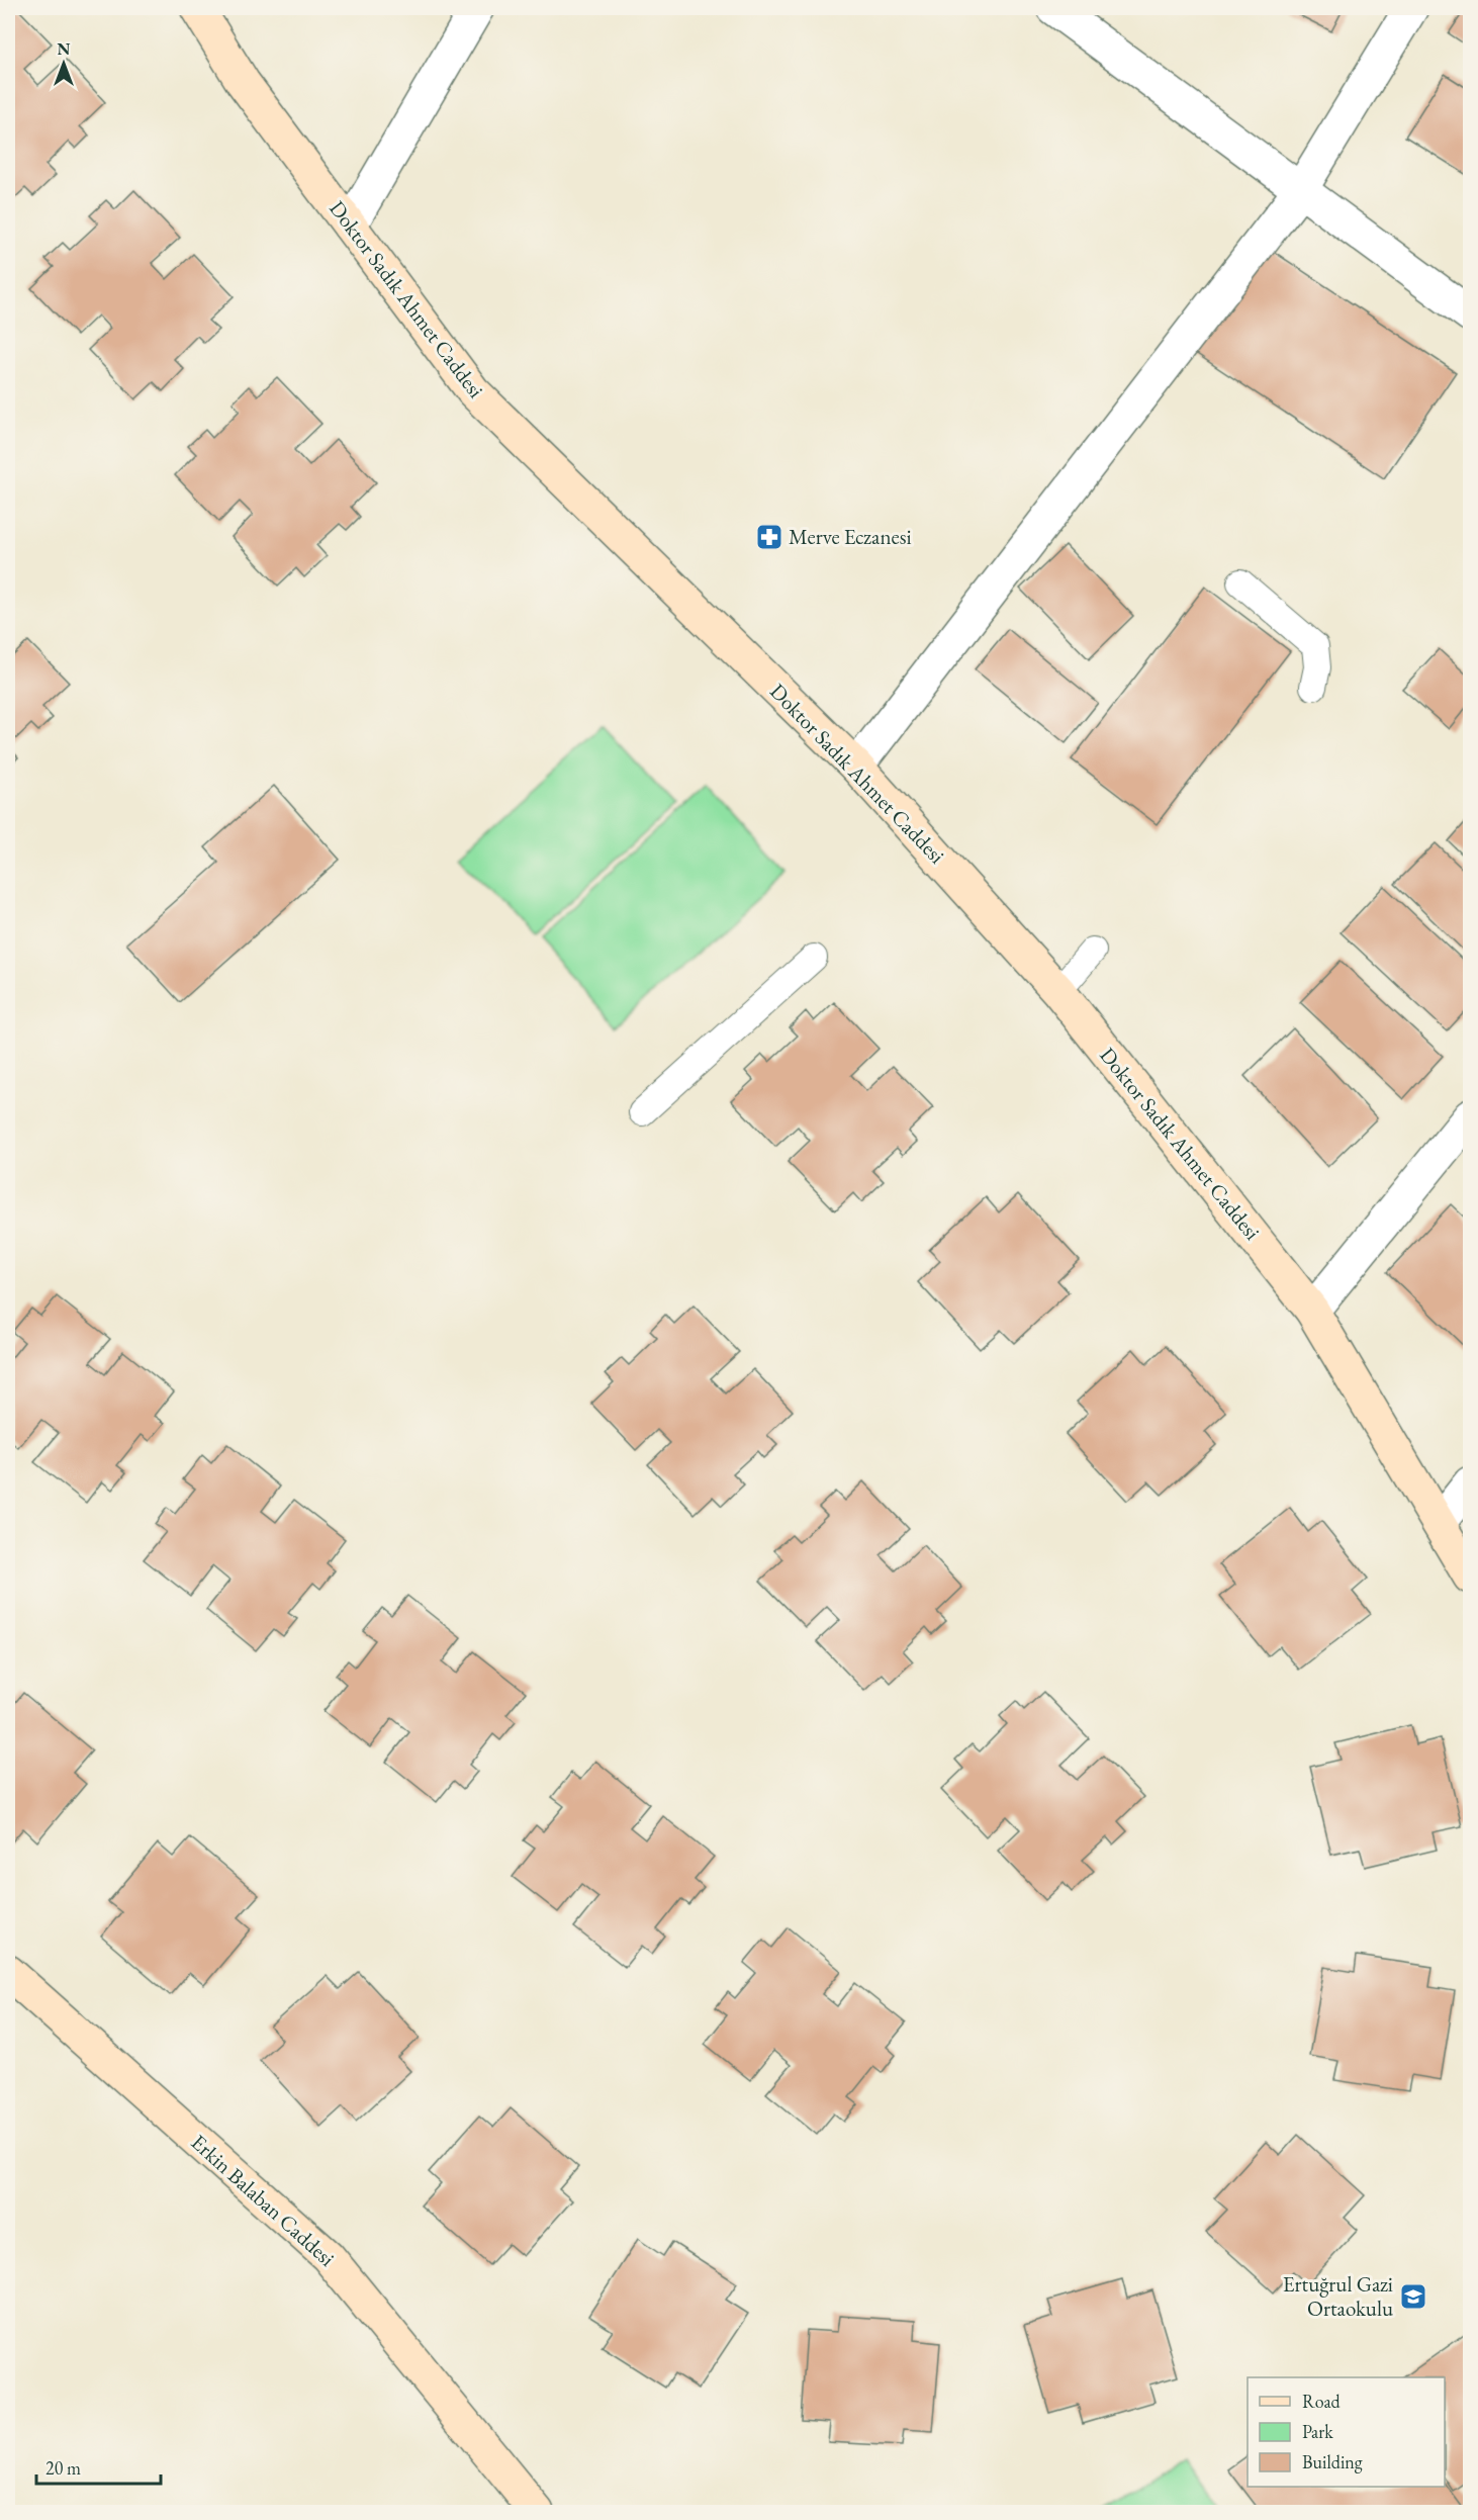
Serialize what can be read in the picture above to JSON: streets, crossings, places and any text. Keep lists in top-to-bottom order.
{
  "streets": {
    "street": ["Doktor Sadık Ahmet Caddesi", "Erkin Balaban Caddesi"]
  },
  "places": {
    "pharmacy": ["Merve Eczanesi"],
    "school or university": ["Ertuğrul Gazi Ortaokulu"]
  },
  "legend": ["Road", "Park", "Building"],
  "scale_bar": "20 m",
  "north": "top"
}
